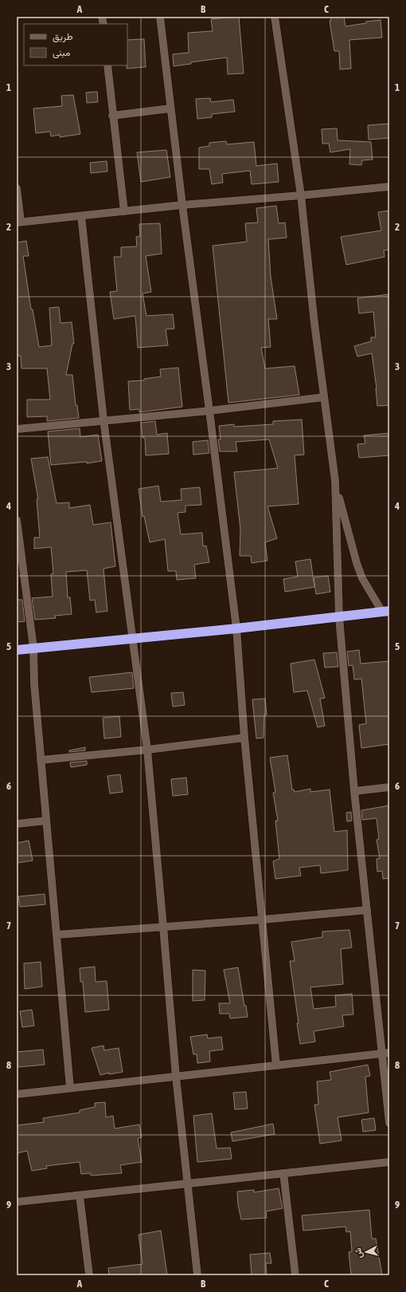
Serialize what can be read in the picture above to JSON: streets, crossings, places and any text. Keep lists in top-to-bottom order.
{
  "legend": ["طريق", "مبنى"],
  "north": "left",
  "grid": {
    "columns": ["A", "B", "C"],
    "rows": [
      "1",
      "2",
      "3",
      "4",
      "5",
      "6",
      "7",
      "8",
      "9"
    ]
  }
}
